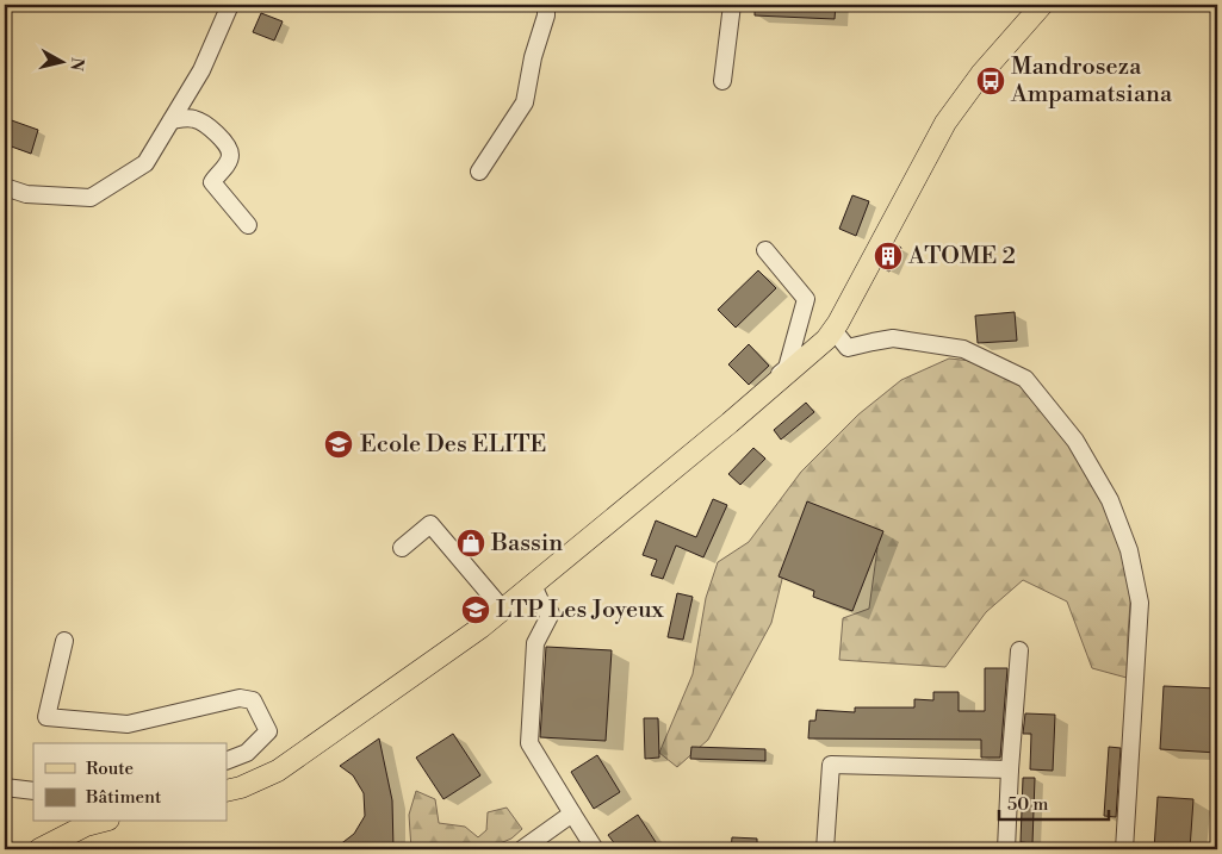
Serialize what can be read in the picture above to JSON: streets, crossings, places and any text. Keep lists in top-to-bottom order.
{
  "places": {
    "bus stop": ["Mandroseza Ampamatsiana"],
    "building": ["ATOME 2"],
    "school or university": ["Ecole Des ELITE", "LTP Les Joyeux"],
    "shop": ["Bassin"]
  },
  "legend": ["Route", "Bâtiment"],
  "scale_bar": "50 m",
  "north": "right"
}
